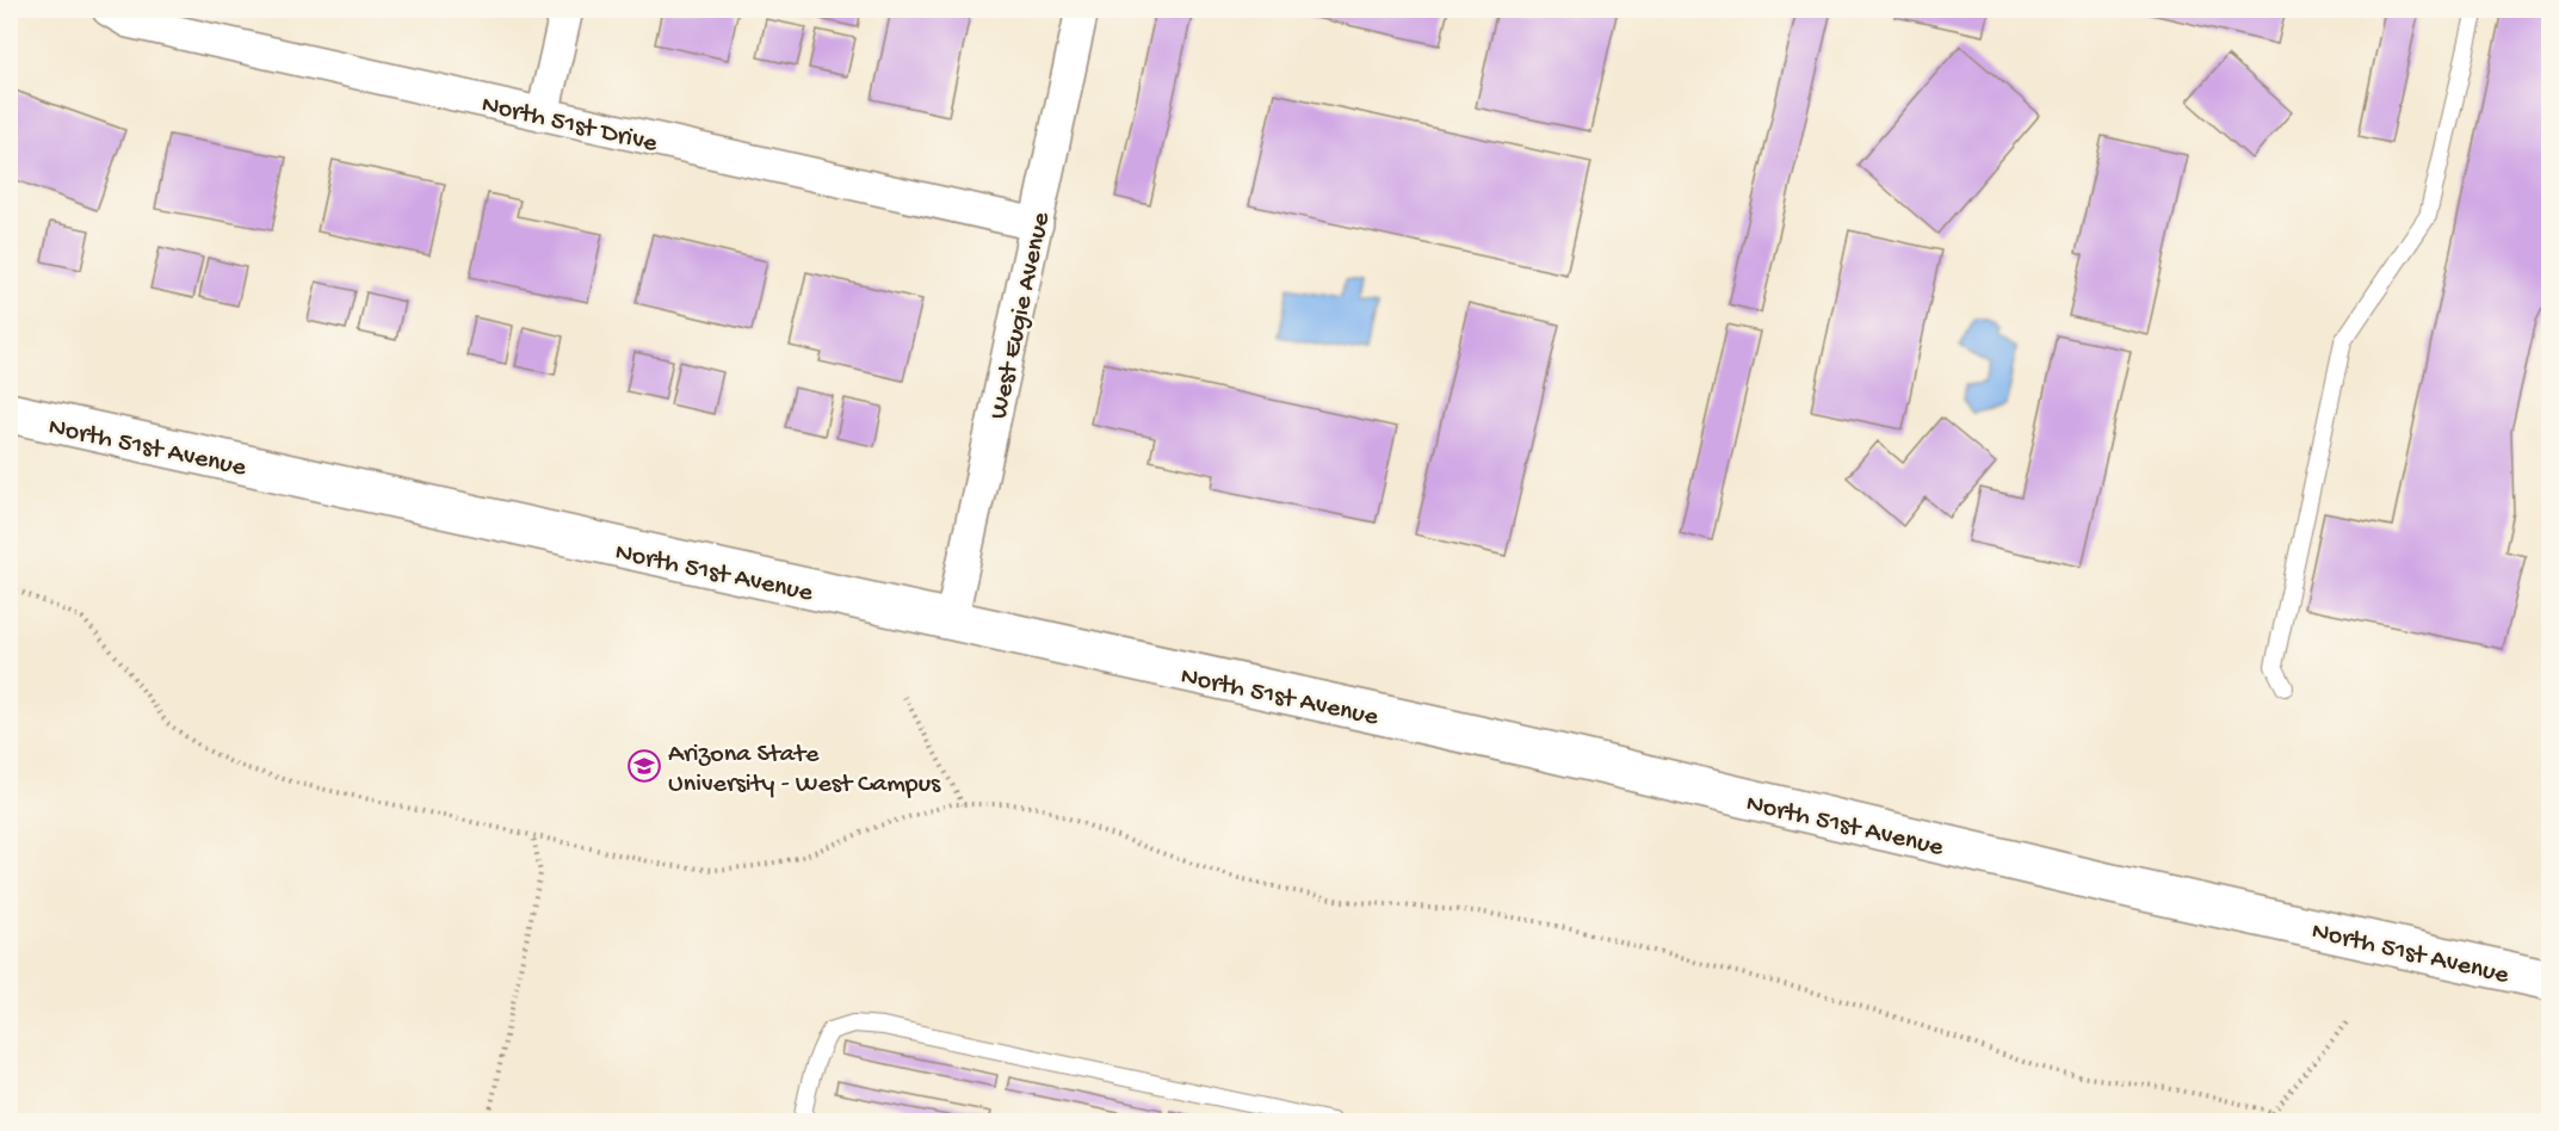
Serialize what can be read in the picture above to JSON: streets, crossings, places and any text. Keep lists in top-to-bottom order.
{
  "streets": {
    "main road": ["North 51st Avenue"],
    "street": ["North 51st Drive", "West Eugie Avenue"]
  },
  "crossings": [
    ["North 51st Drive", "West Eugie Avenue"],
    ["West Eugie Avenue", "North 51st Avenue"]
  ],
  "places": {
    "school or university": ["Arizona State University - West Campus"]
  }
}
